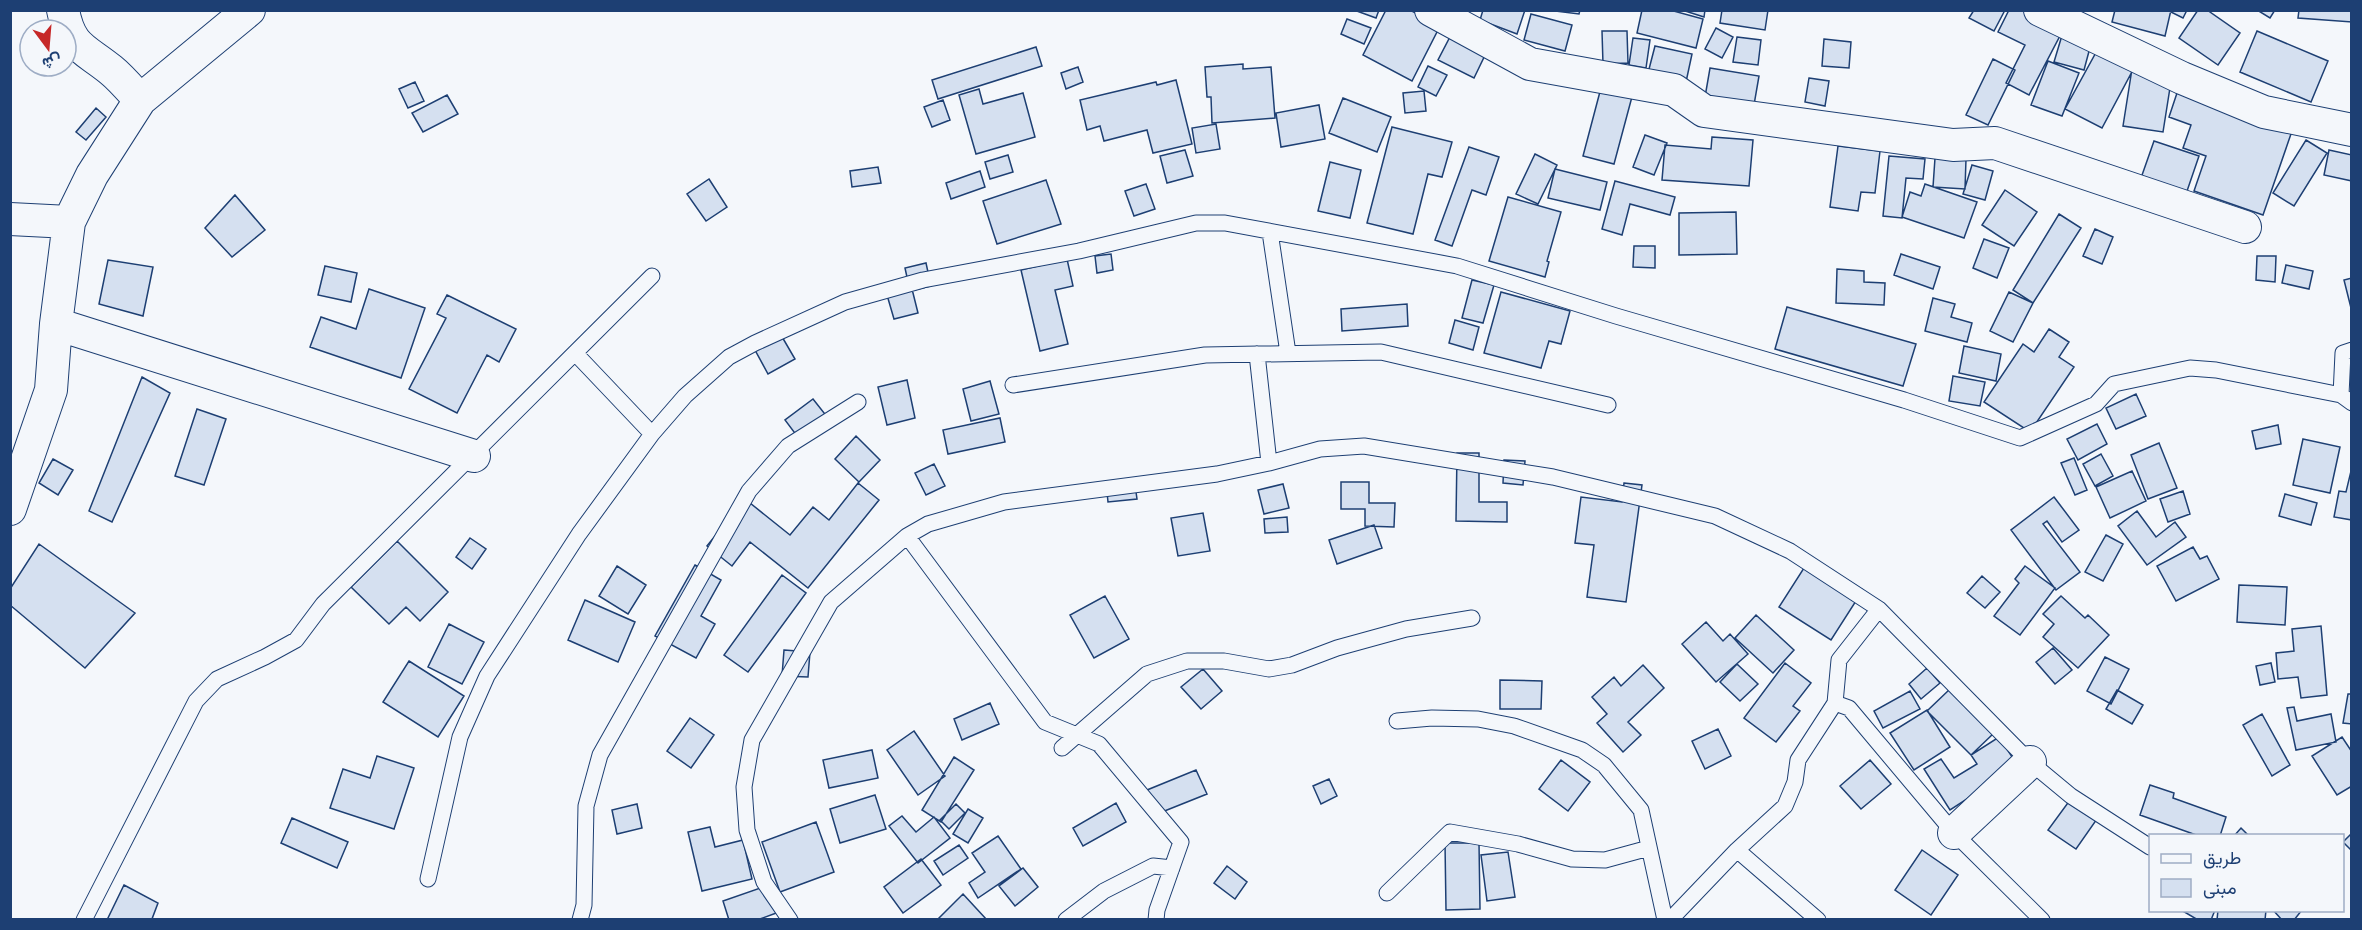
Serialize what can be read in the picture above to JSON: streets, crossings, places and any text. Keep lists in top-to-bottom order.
{
  "legend": ["طريق", "مبنى"],
  "north": "bottom"
}
